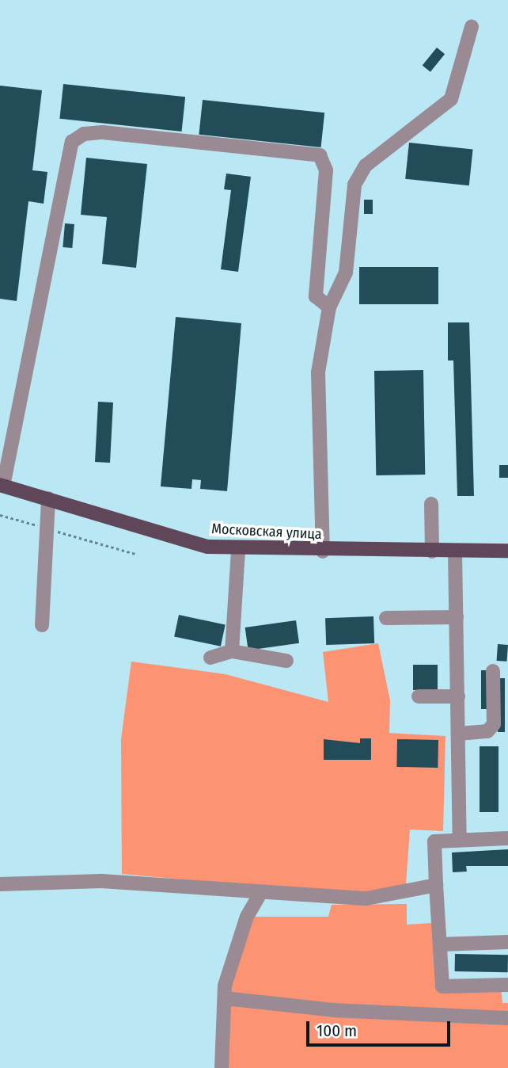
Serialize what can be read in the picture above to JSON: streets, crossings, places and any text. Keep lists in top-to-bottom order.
{
  "streets": {
    "main road": ["Московская улица"]
  },
  "scale_bar": "100 m"
}
